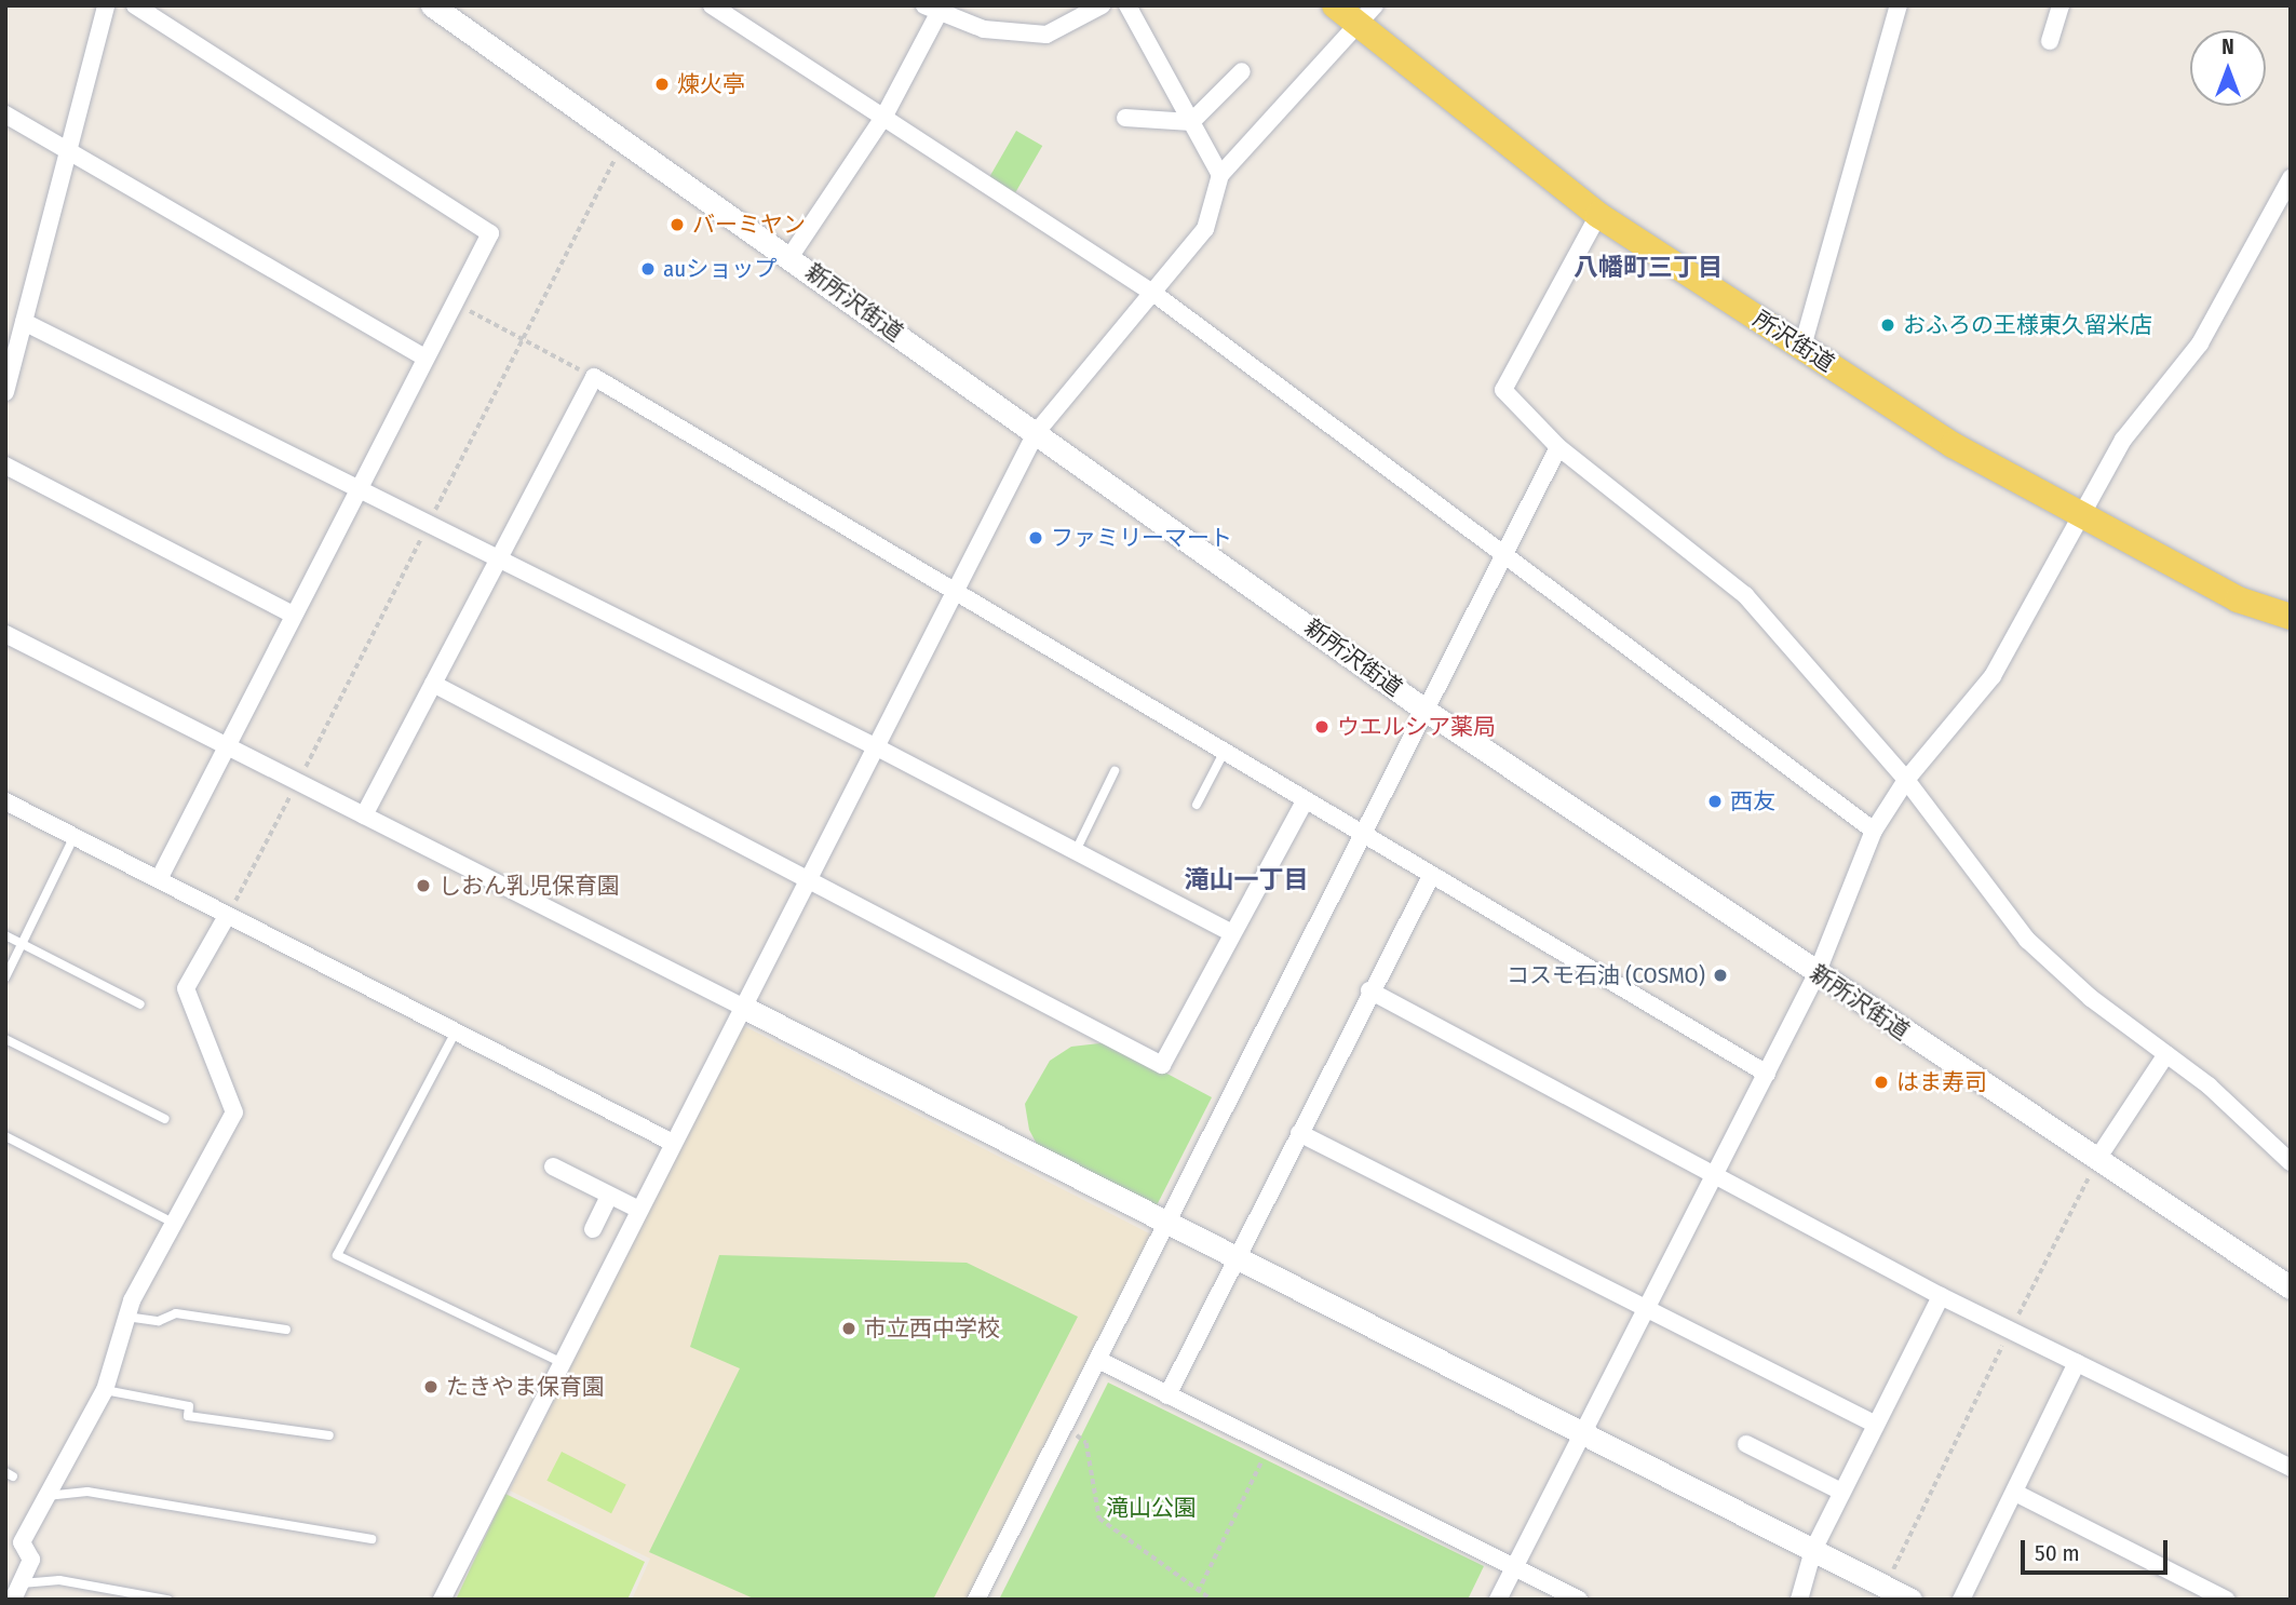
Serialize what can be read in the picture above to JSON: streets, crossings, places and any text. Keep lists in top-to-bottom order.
{
  "streets": {
    "main road": ["所沢街道"],
    "street": ["新所沢街道"]
  },
  "districts": ["八幡町三丁目", "滝山一丁目"],
  "parks": ["滝山公園"],
  "places": [
    "煉火亭",
    "バーミヤン",
    "auショップ",
    "おふろの王様東久留米店",
    "ファミリーマート",
    "ウエルシア薬局",
    "西友",
    "しおん乳児保育園",
    "コスモ石油 (COSMO)",
    "はま寿司",
    "市立西中学校",
    "たきやま保育園"
  ],
  "scale_bar": "50 m",
  "north": "top"
}
